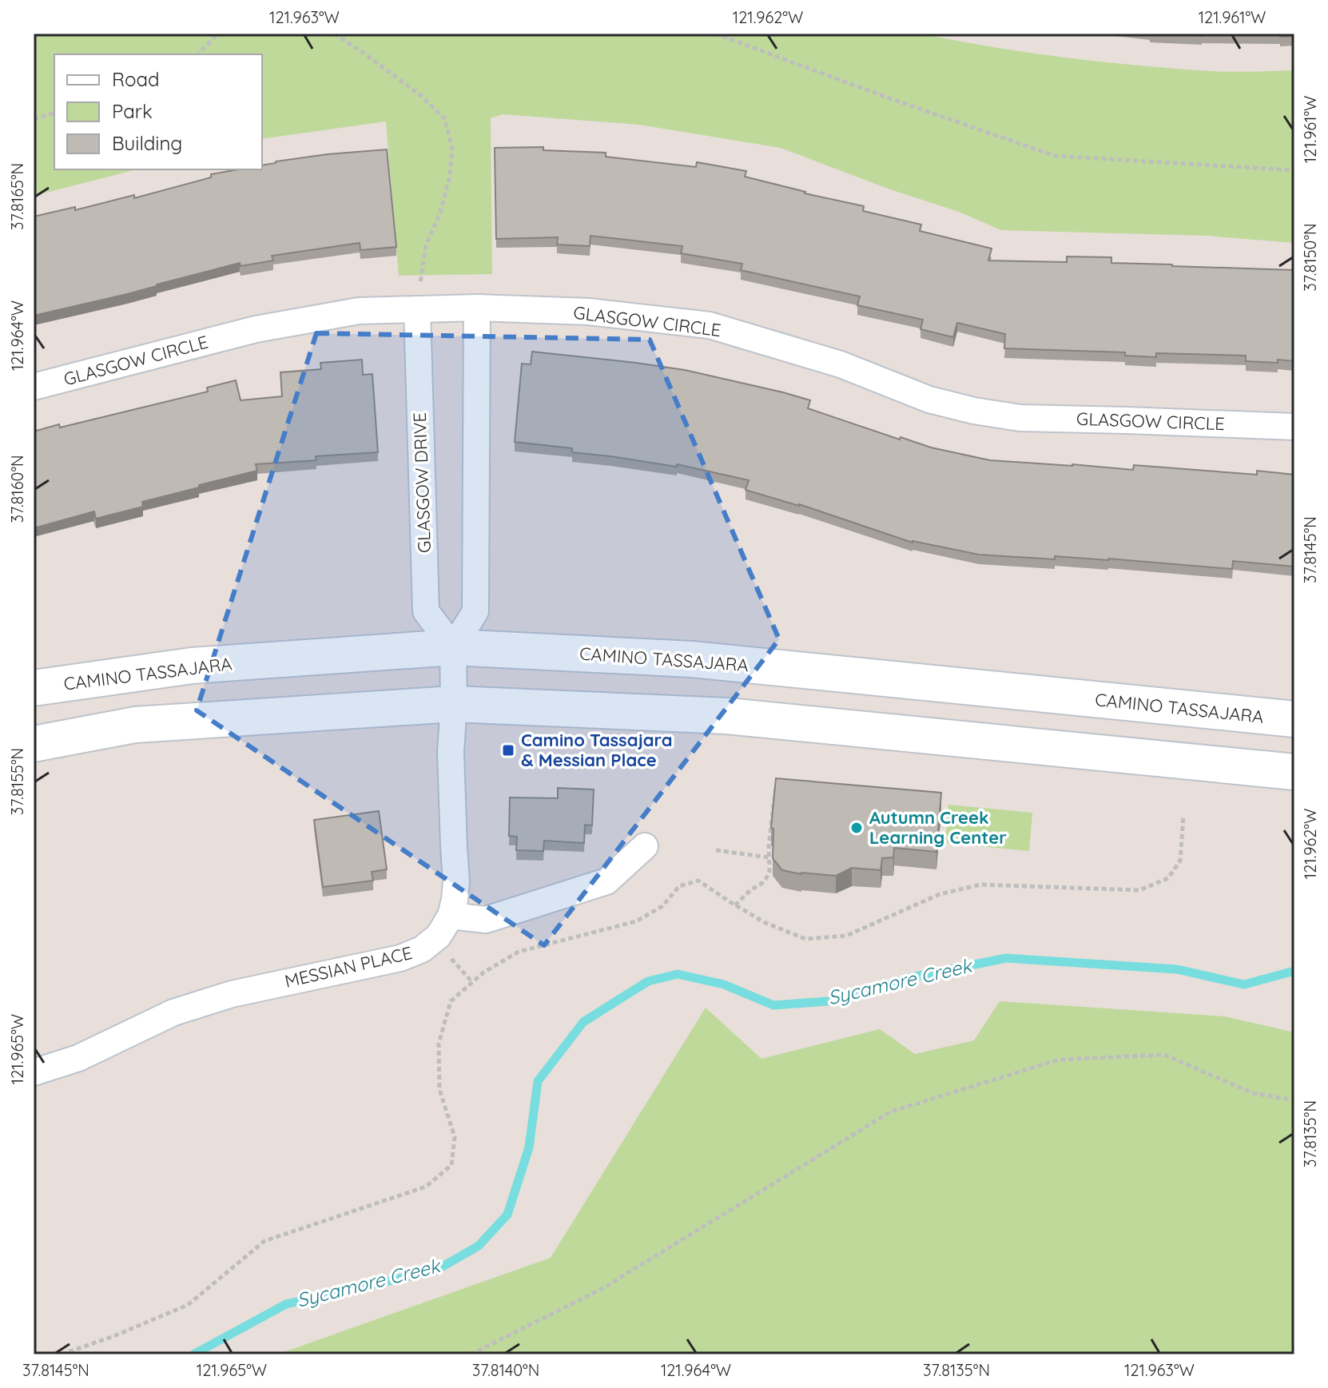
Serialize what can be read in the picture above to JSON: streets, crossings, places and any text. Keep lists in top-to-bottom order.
{
  "streets": {
    "main road": ["CAMINO TASSAJARA"],
    "street": ["GLASGOW CIRCLE", "GLASGOW DRIVE", "MESSIAN PLACE"]
  },
  "crossings": [
    ["GLASGOW CIRCLE", "GLASGOW DRIVE"],
    ["GLASGOW DRIVE", "CAMINO TASSAJARA"]
  ],
  "water": ["Sycamore Creek"],
  "places": {
    "transit": ["Camino Tassajara & Messian Place"],
    "other": ["Autumn Creek Learning Center"]
  },
  "legend": ["Road", "Park", "Building"],
  "coordinates": [
    "121.963°W",
    "121.962°W",
    "121.961°W",
    "37.8165°N",
    "37.8150°N",
    "121.964°W",
    "37.8160°N",
    "37.8145°N",
    "37.8155°N",
    "121.965°W",
    "37.8135°N",
    "37.8140°N"
  ]
}
